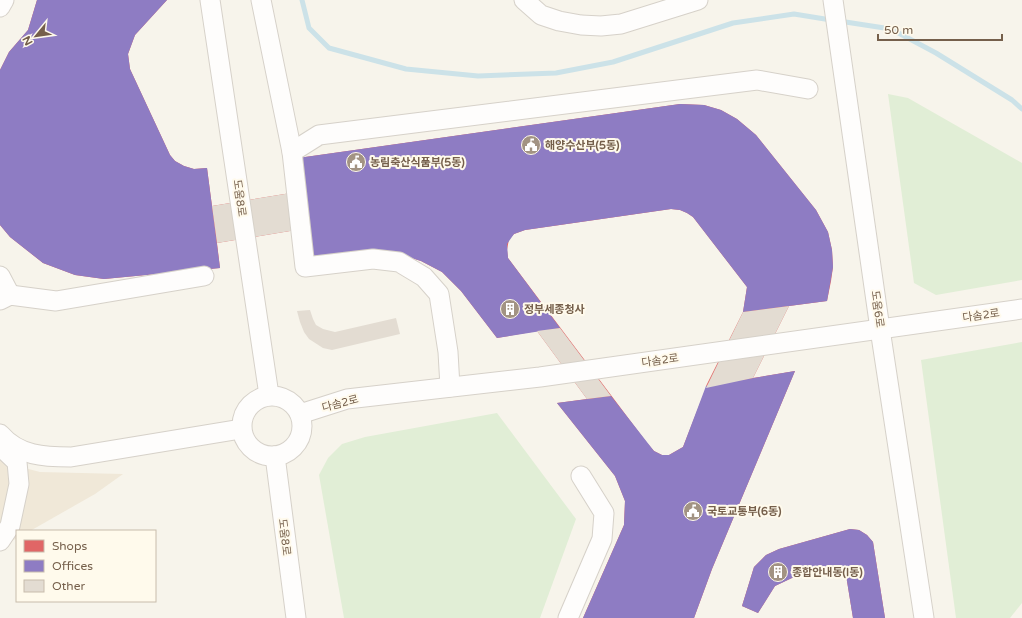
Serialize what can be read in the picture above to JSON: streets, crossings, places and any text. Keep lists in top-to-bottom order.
{
  "streets": {
    "street": ["도움8로", "도움6로", "다솜2로"]
  },
  "crossings": [
    ["도움8로", "다솜2로"],
    ["도움6로", "다솜2로"]
  ],
  "places": {
    "public building": ["해양수산부(5동)", "농림축산식품부(5동)", "국토교통부(6동)"],
    "building": ["정부세종청사", "종합안내동(I동)"]
  },
  "legend": ["Shops", "Offices", "Other"],
  "scale_bar": "50 m",
  "north": "bottom left"
}
